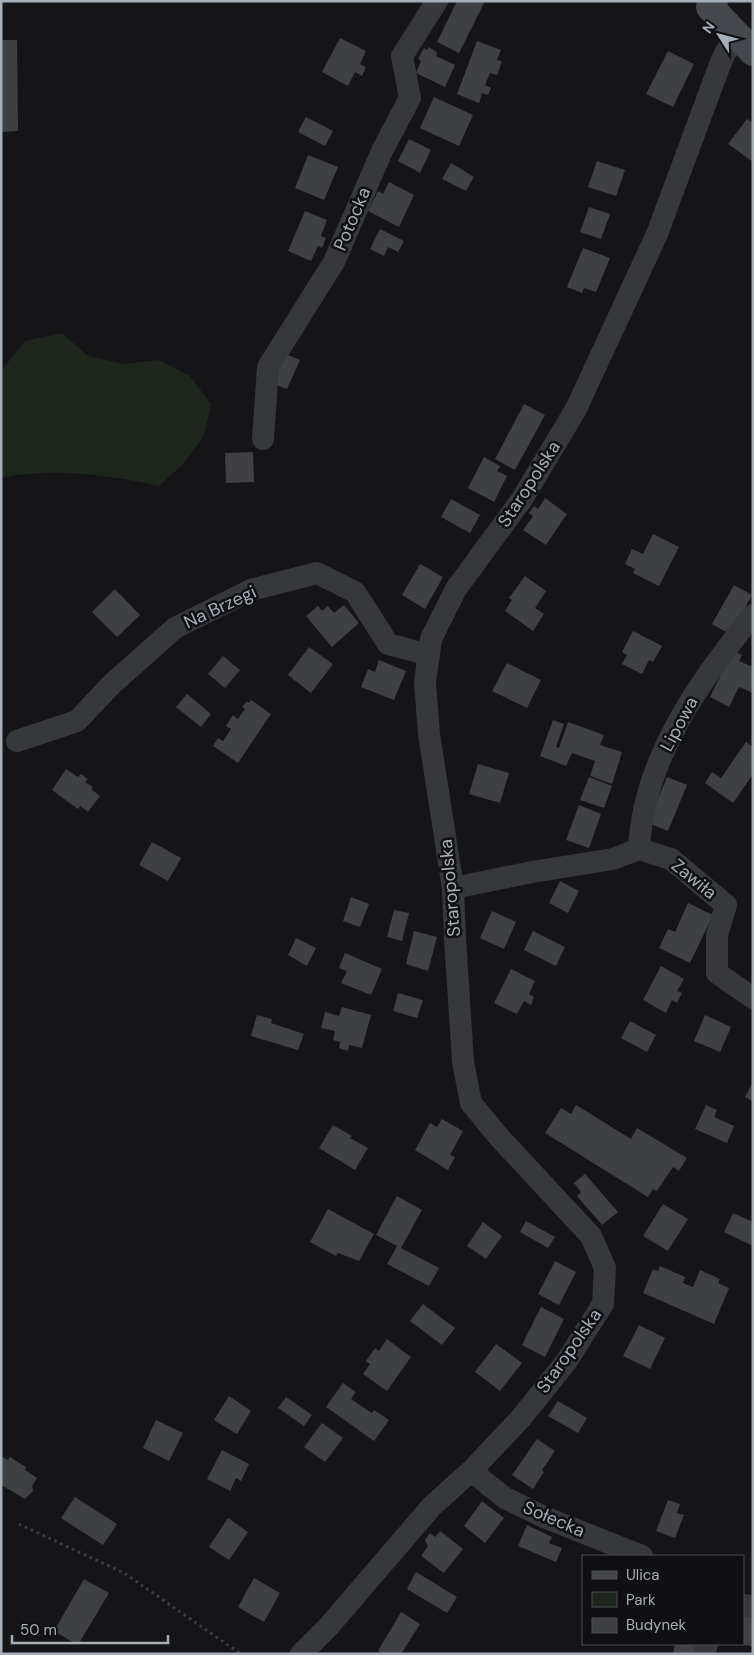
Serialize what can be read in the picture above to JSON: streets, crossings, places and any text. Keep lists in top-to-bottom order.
{
  "streets": {
    "street": [
      "Potocka",
      "Staropolska",
      "Na Brzegi",
      "Lipowa",
      "Zawiła",
      "Sołecka"
    ]
  },
  "crossings": [
    ["Staropolska", "Na Brzegi"],
    ["Staropolska", "Sołecka"],
    ["Lipowa", "Zawiła"]
  ],
  "legend": ["Ulica", "Park", "Budynek"],
  "scale_bar": "50 m",
  "north": "top left"
}
